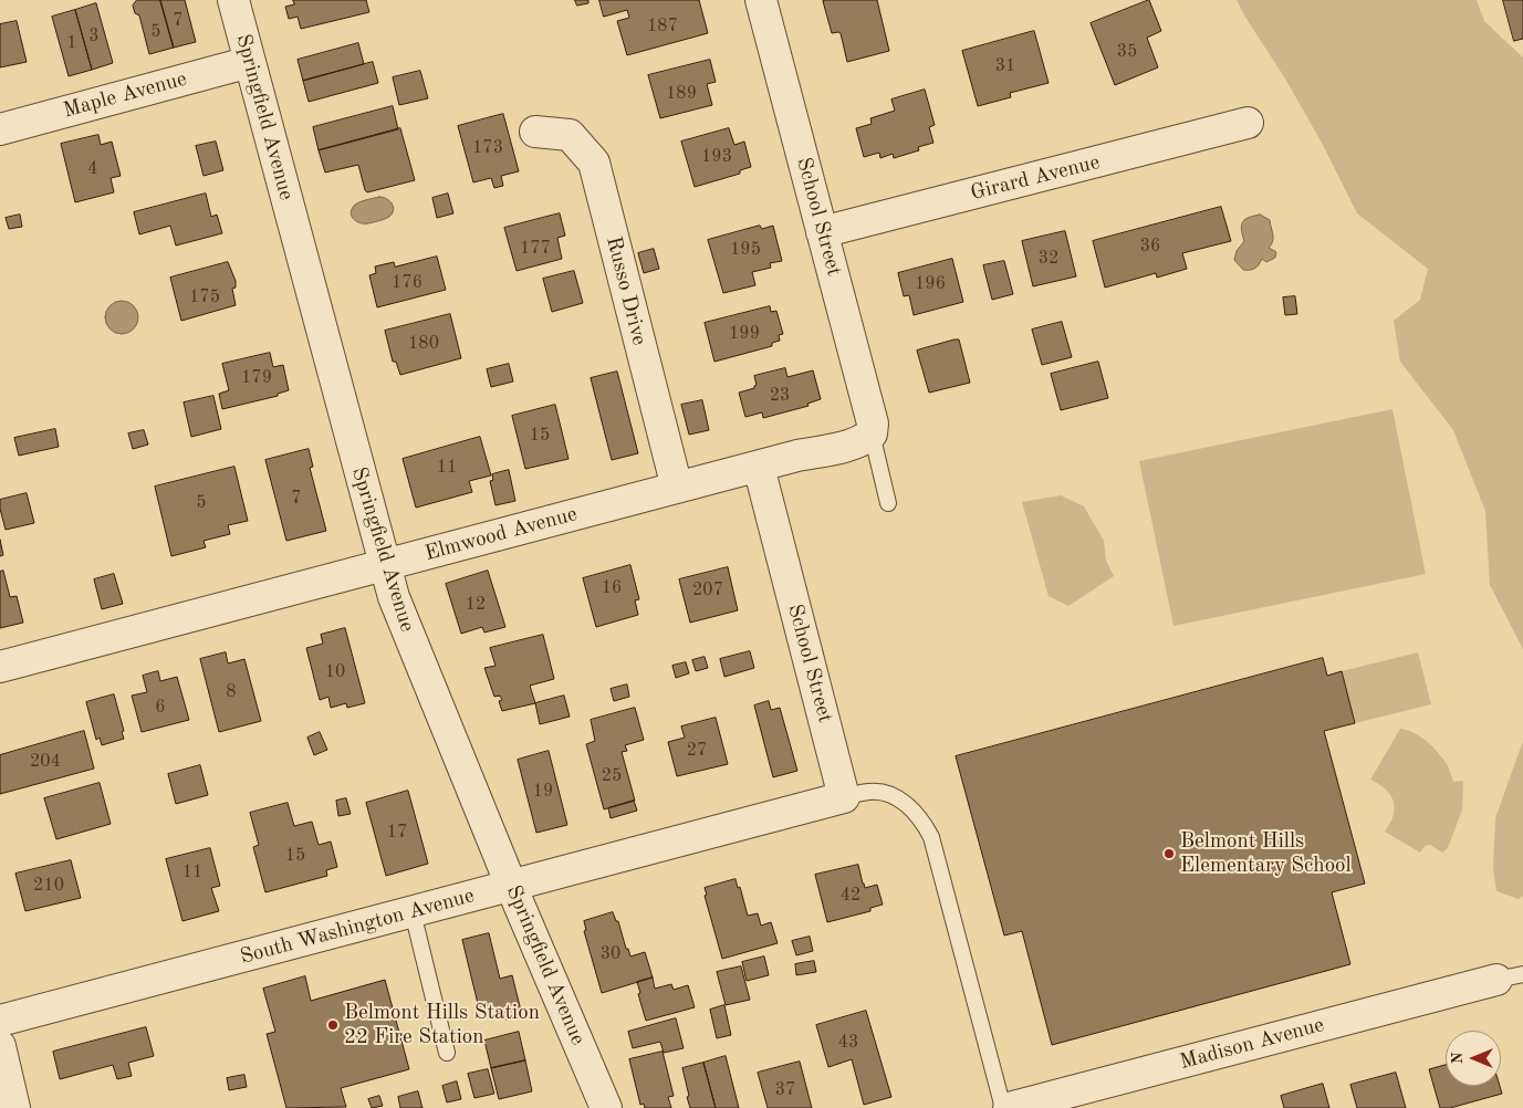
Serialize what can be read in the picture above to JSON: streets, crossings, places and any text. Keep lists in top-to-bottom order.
{
  "streets": {
    "street": [
      "Maple Avenue",
      "Springfield Avenue",
      "Girard Avenue",
      "School Street",
      "Russo Drive",
      "Elmwood Avenue",
      "South Washington Avenue",
      "Madison Avenue"
    ]
  },
  "crossings": [
    ["Maple Avenue", "Springfield Avenue"],
    ["Springfield Avenue", "Elmwood Avenue"],
    ["Springfield Avenue", "South Washington Avenue"],
    ["Girard Avenue", "School Street"],
    ["School Street", "Elmwood Avenue"],
    ["School Street", "South Washington Avenue"],
    ["Russo Drive", "Elmwood Avenue"]
  ],
  "places": ["Belmont Hills Elementary School", "Belmont Hills Station 22 Fire Station"],
  "house_numbers": [
    "7",
    "187",
    "5",
    "3",
    "1",
    "35",
    "31",
    "189",
    "173",
    "193",
    "4",
    "36",
    "177",
    "195",
    "32",
    "176",
    "196",
    "175",
    "199",
    "180",
    "179",
    "23",
    "15",
    "11",
    "7",
    "5",
    "16",
    "207",
    "12",
    "10",
    "8",
    "6",
    "27",
    "204",
    "25",
    "19",
    "17",
    "15",
    "11",
    "210",
    "42",
    "30",
    "43",
    "37"
  ],
  "north": "left"
}
